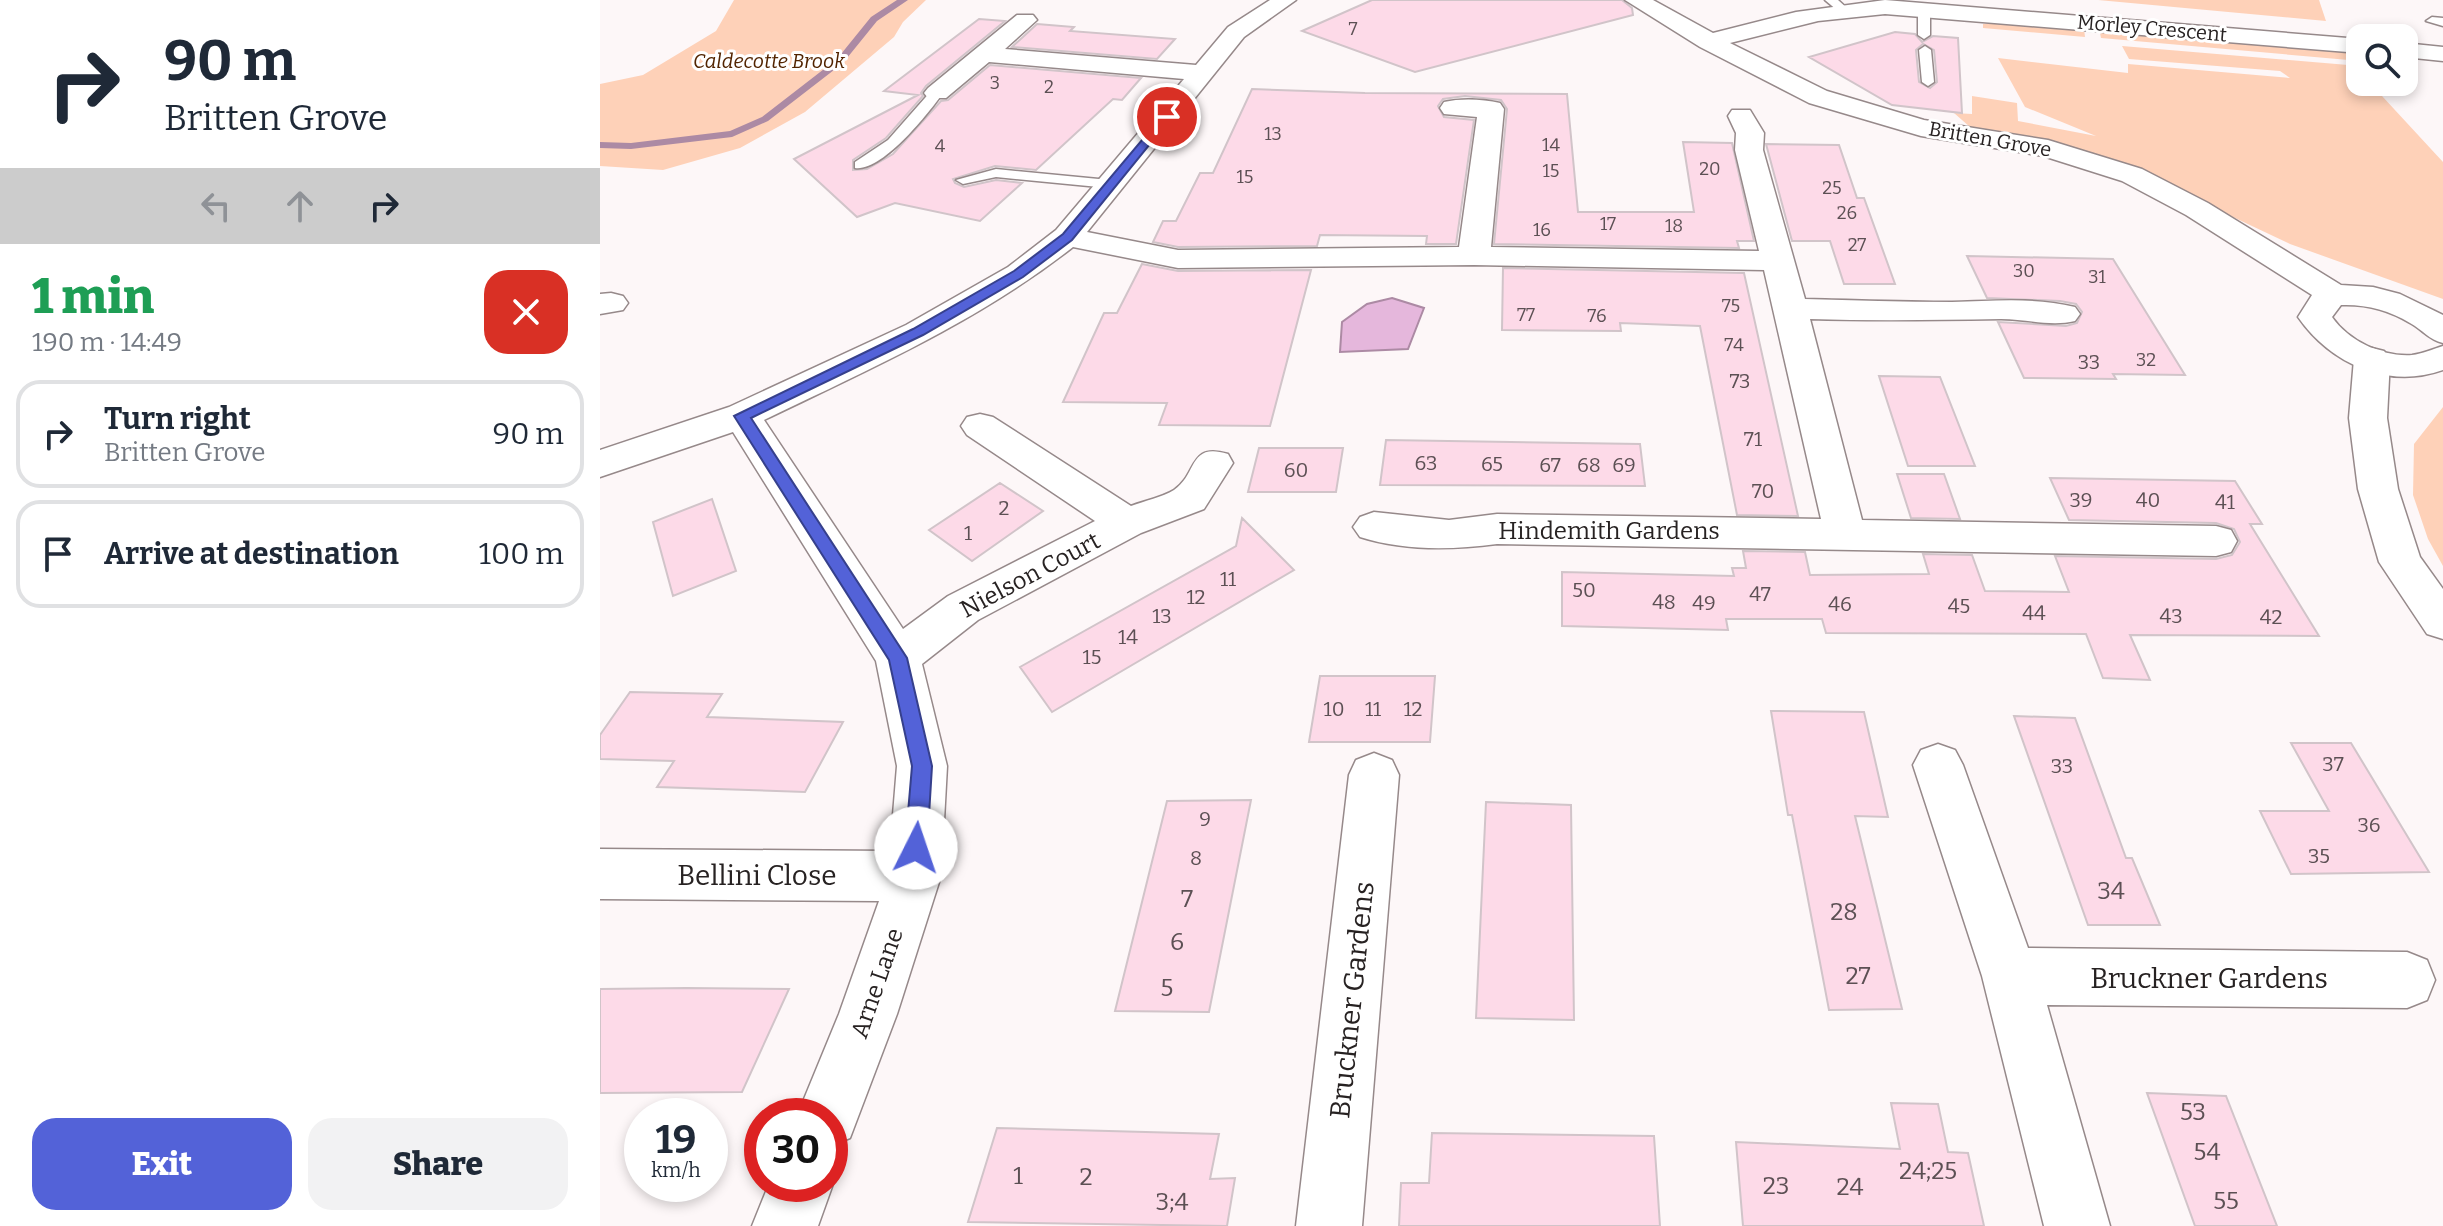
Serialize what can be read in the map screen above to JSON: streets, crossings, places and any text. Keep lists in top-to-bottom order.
{
  "streets": {
    "street": [
      "Morley Crescent",
      "Britten Grove",
      "Hindemith Gardens",
      "Nielson Court",
      "Bellini Close",
      "Bruckner Gardens",
      "Arne Lane"
    ]
  },
  "crossings": [
    ["Morley Crescent", "Britten Grove"],
    ["Nielson Court", "Arne Lane"],
    ["Bellini Close", "Arne Lane"]
  ],
  "parks": ["Caldecotte Brook"],
  "house_numbers": [
    "7",
    "3",
    "2",
    "13",
    "14",
    "4",
    "20",
    "15",
    "15",
    "25",
    "26",
    "17",
    "18",
    "16",
    "27",
    "30",
    "31",
    "75",
    "77",
    "76",
    "74",
    "32",
    "33",
    "73",
    "71",
    "63",
    "65",
    "67",
    "68",
    "69",
    "60",
    "70",
    "39",
    "40",
    "41",
    "2",
    "1",
    "11",
    "50",
    "47",
    "12",
    "48",
    "49",
    "46",
    "45",
    "44",
    "13",
    "43",
    "42",
    "14",
    "15",
    "10",
    "11",
    "12",
    "37",
    "33",
    "9",
    "36",
    "35",
    "8",
    "34",
    "7",
    "28",
    "6",
    "27",
    "5",
    "53",
    "54",
    "24;25",
    "1",
    "2",
    "23",
    "24",
    "55",
    "3;4"
  ],
  "page": {
    "turn": ["90 m", "Britten Grove"],
    "heading": ["1 min", "190 m · 14:49"],
    "list": [
      {
        "name": "Turn right",
        "note": "Britten Grove",
        "value": "90 m"
      },
      {
        "name": "Arrive at destination",
        "value": "100 m"
      }
    ],
    "speed": "19 km/h",
    "limit": "30",
    "buttons": ["Exit", "Share"]
  }
}
